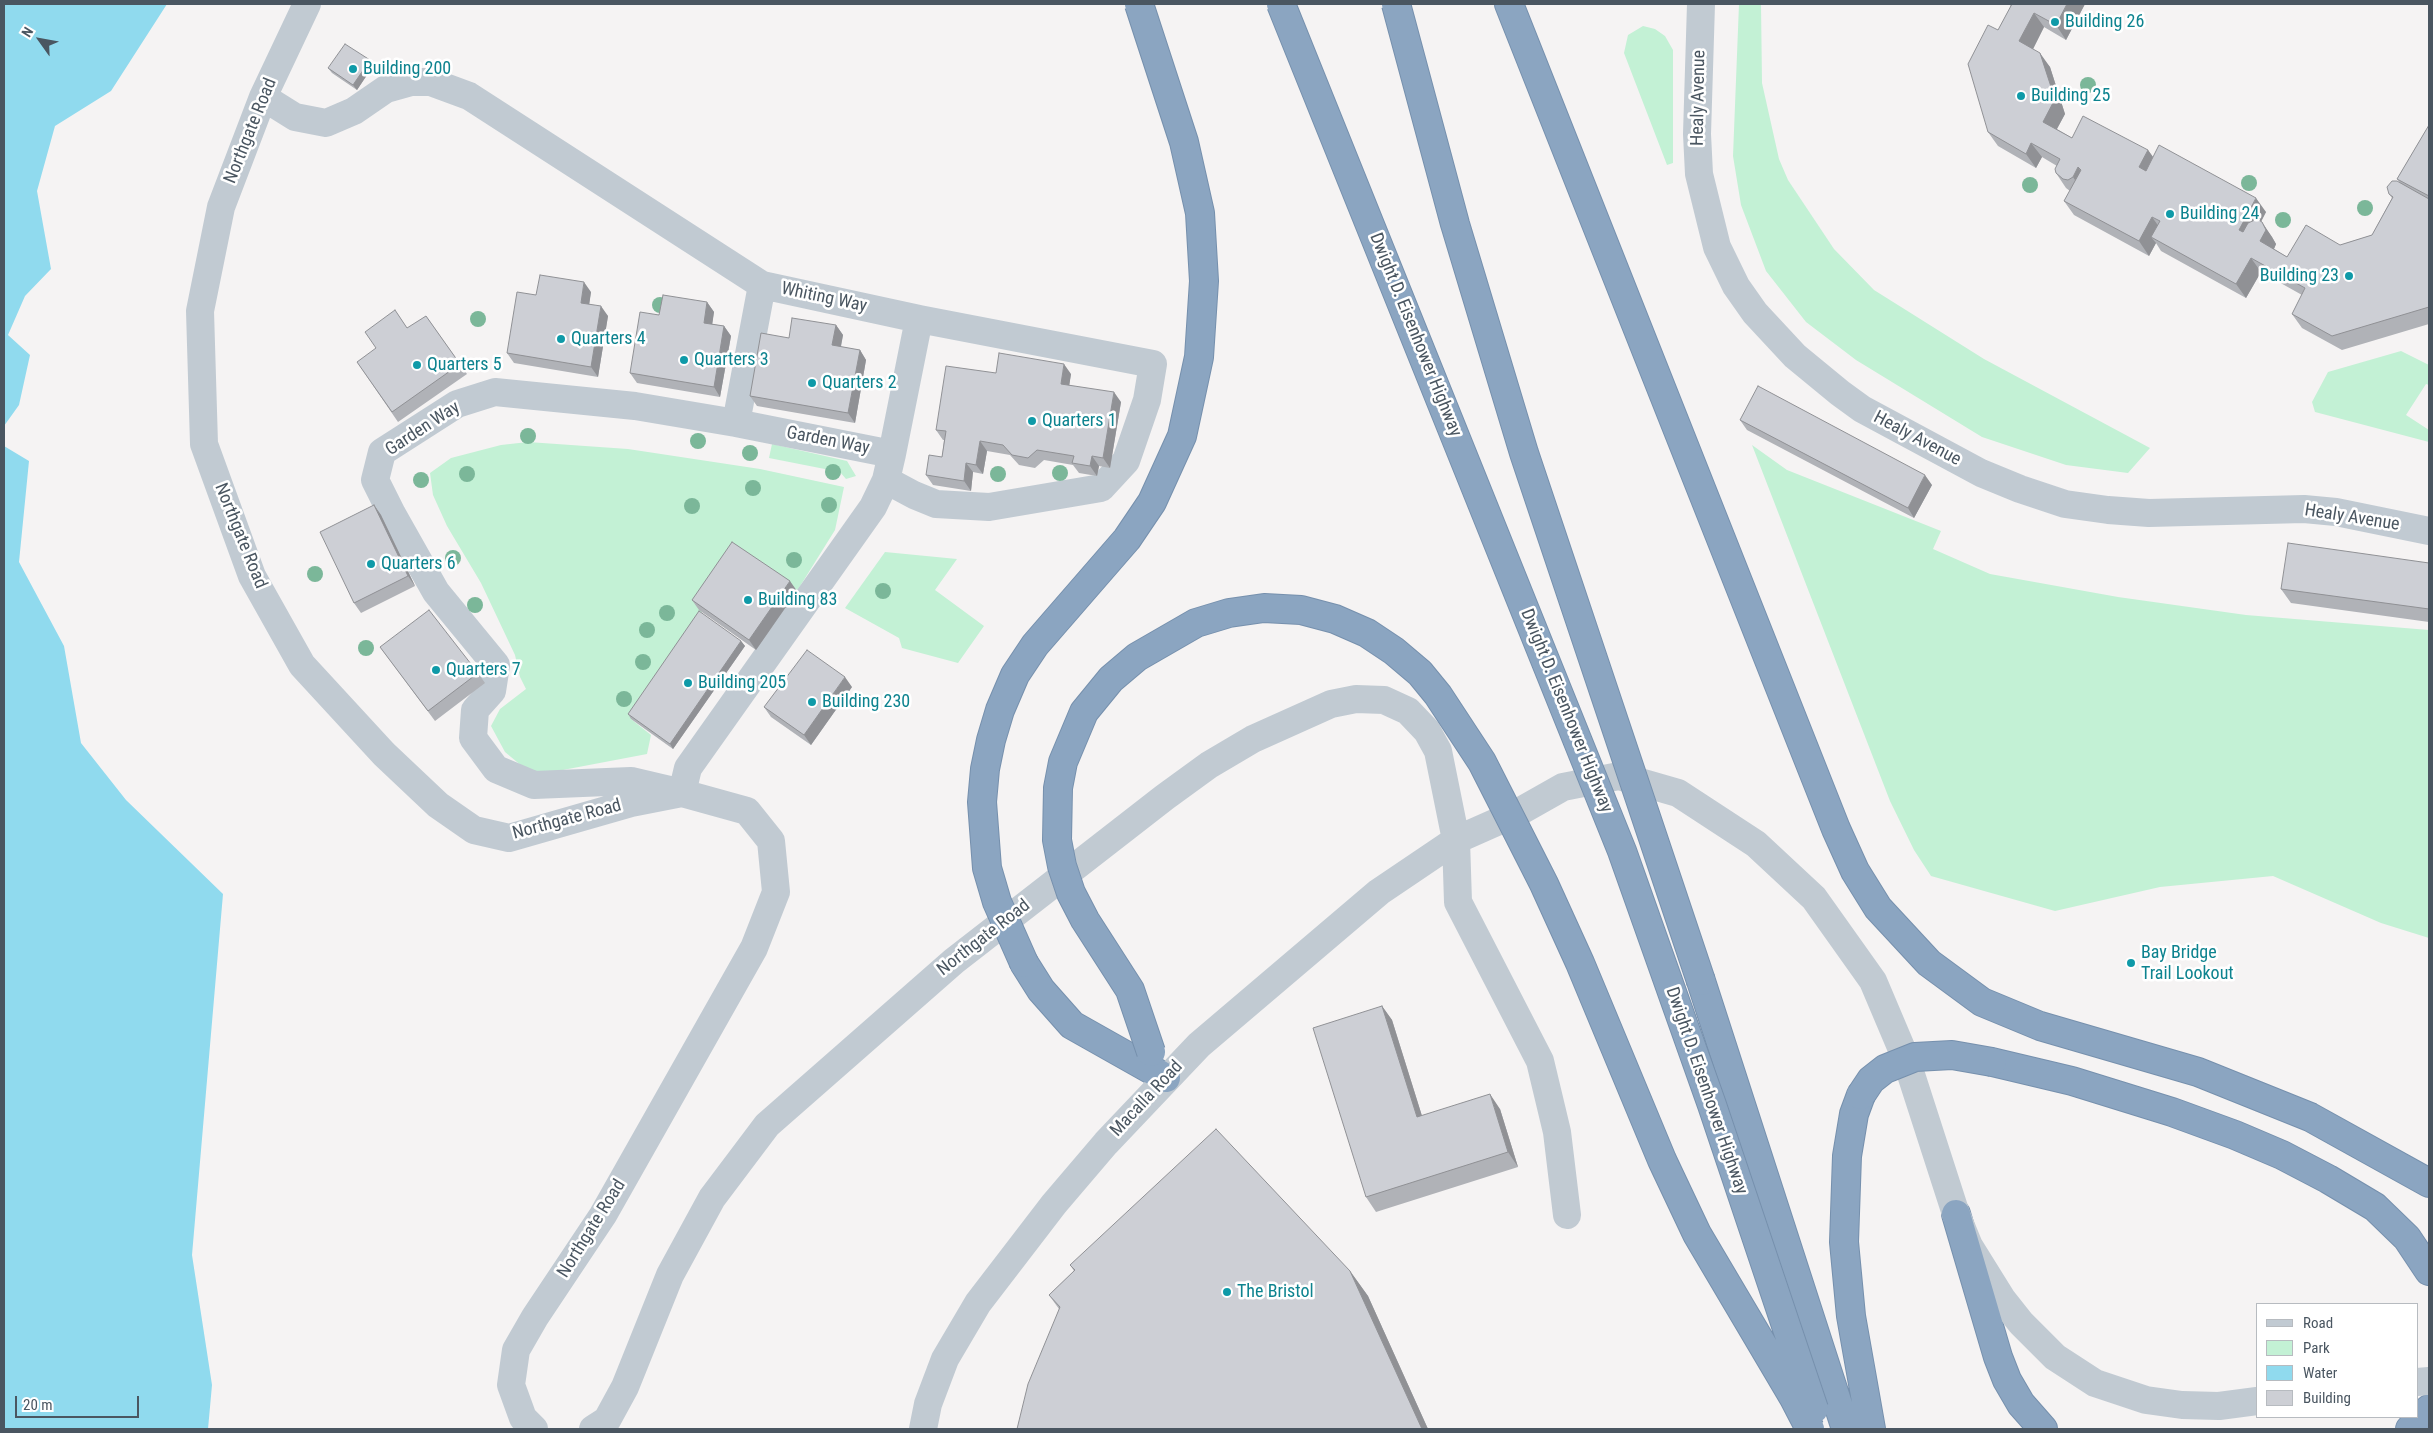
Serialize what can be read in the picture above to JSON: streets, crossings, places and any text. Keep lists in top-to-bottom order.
{
  "streets": {
    "highway": ["Dwight D. Eisenhower Highway"],
    "street": [
      "Healy Avenue",
      "Northgate Road",
      "Whiting Way",
      "Garden Way",
      "Macalla Road"
    ]
  },
  "crossings": [
    ["Northgate Road", "Whiting Way"],
    ["Northgate Road", "Garden Way"],
    ["Northgate Road", "Macalla Road"]
  ],
  "places": [
    "Building 26",
    "Building 200",
    "Building 25",
    "Building 24",
    "Building 23",
    "Quarters 4",
    "Quarters 3",
    "Quarters 5",
    "Quarters 2",
    "Quarters 1",
    "Quarters 6",
    "Building 83",
    "Quarters 7",
    "Building 205",
    "Building 230",
    "Bay Bridge Trail Lookout",
    "The Bristol"
  ],
  "legend": [
    "Road",
    "Park",
    "Water",
    "Building"
  ],
  "scale_bar": "20 m",
  "north": "top left"
}
